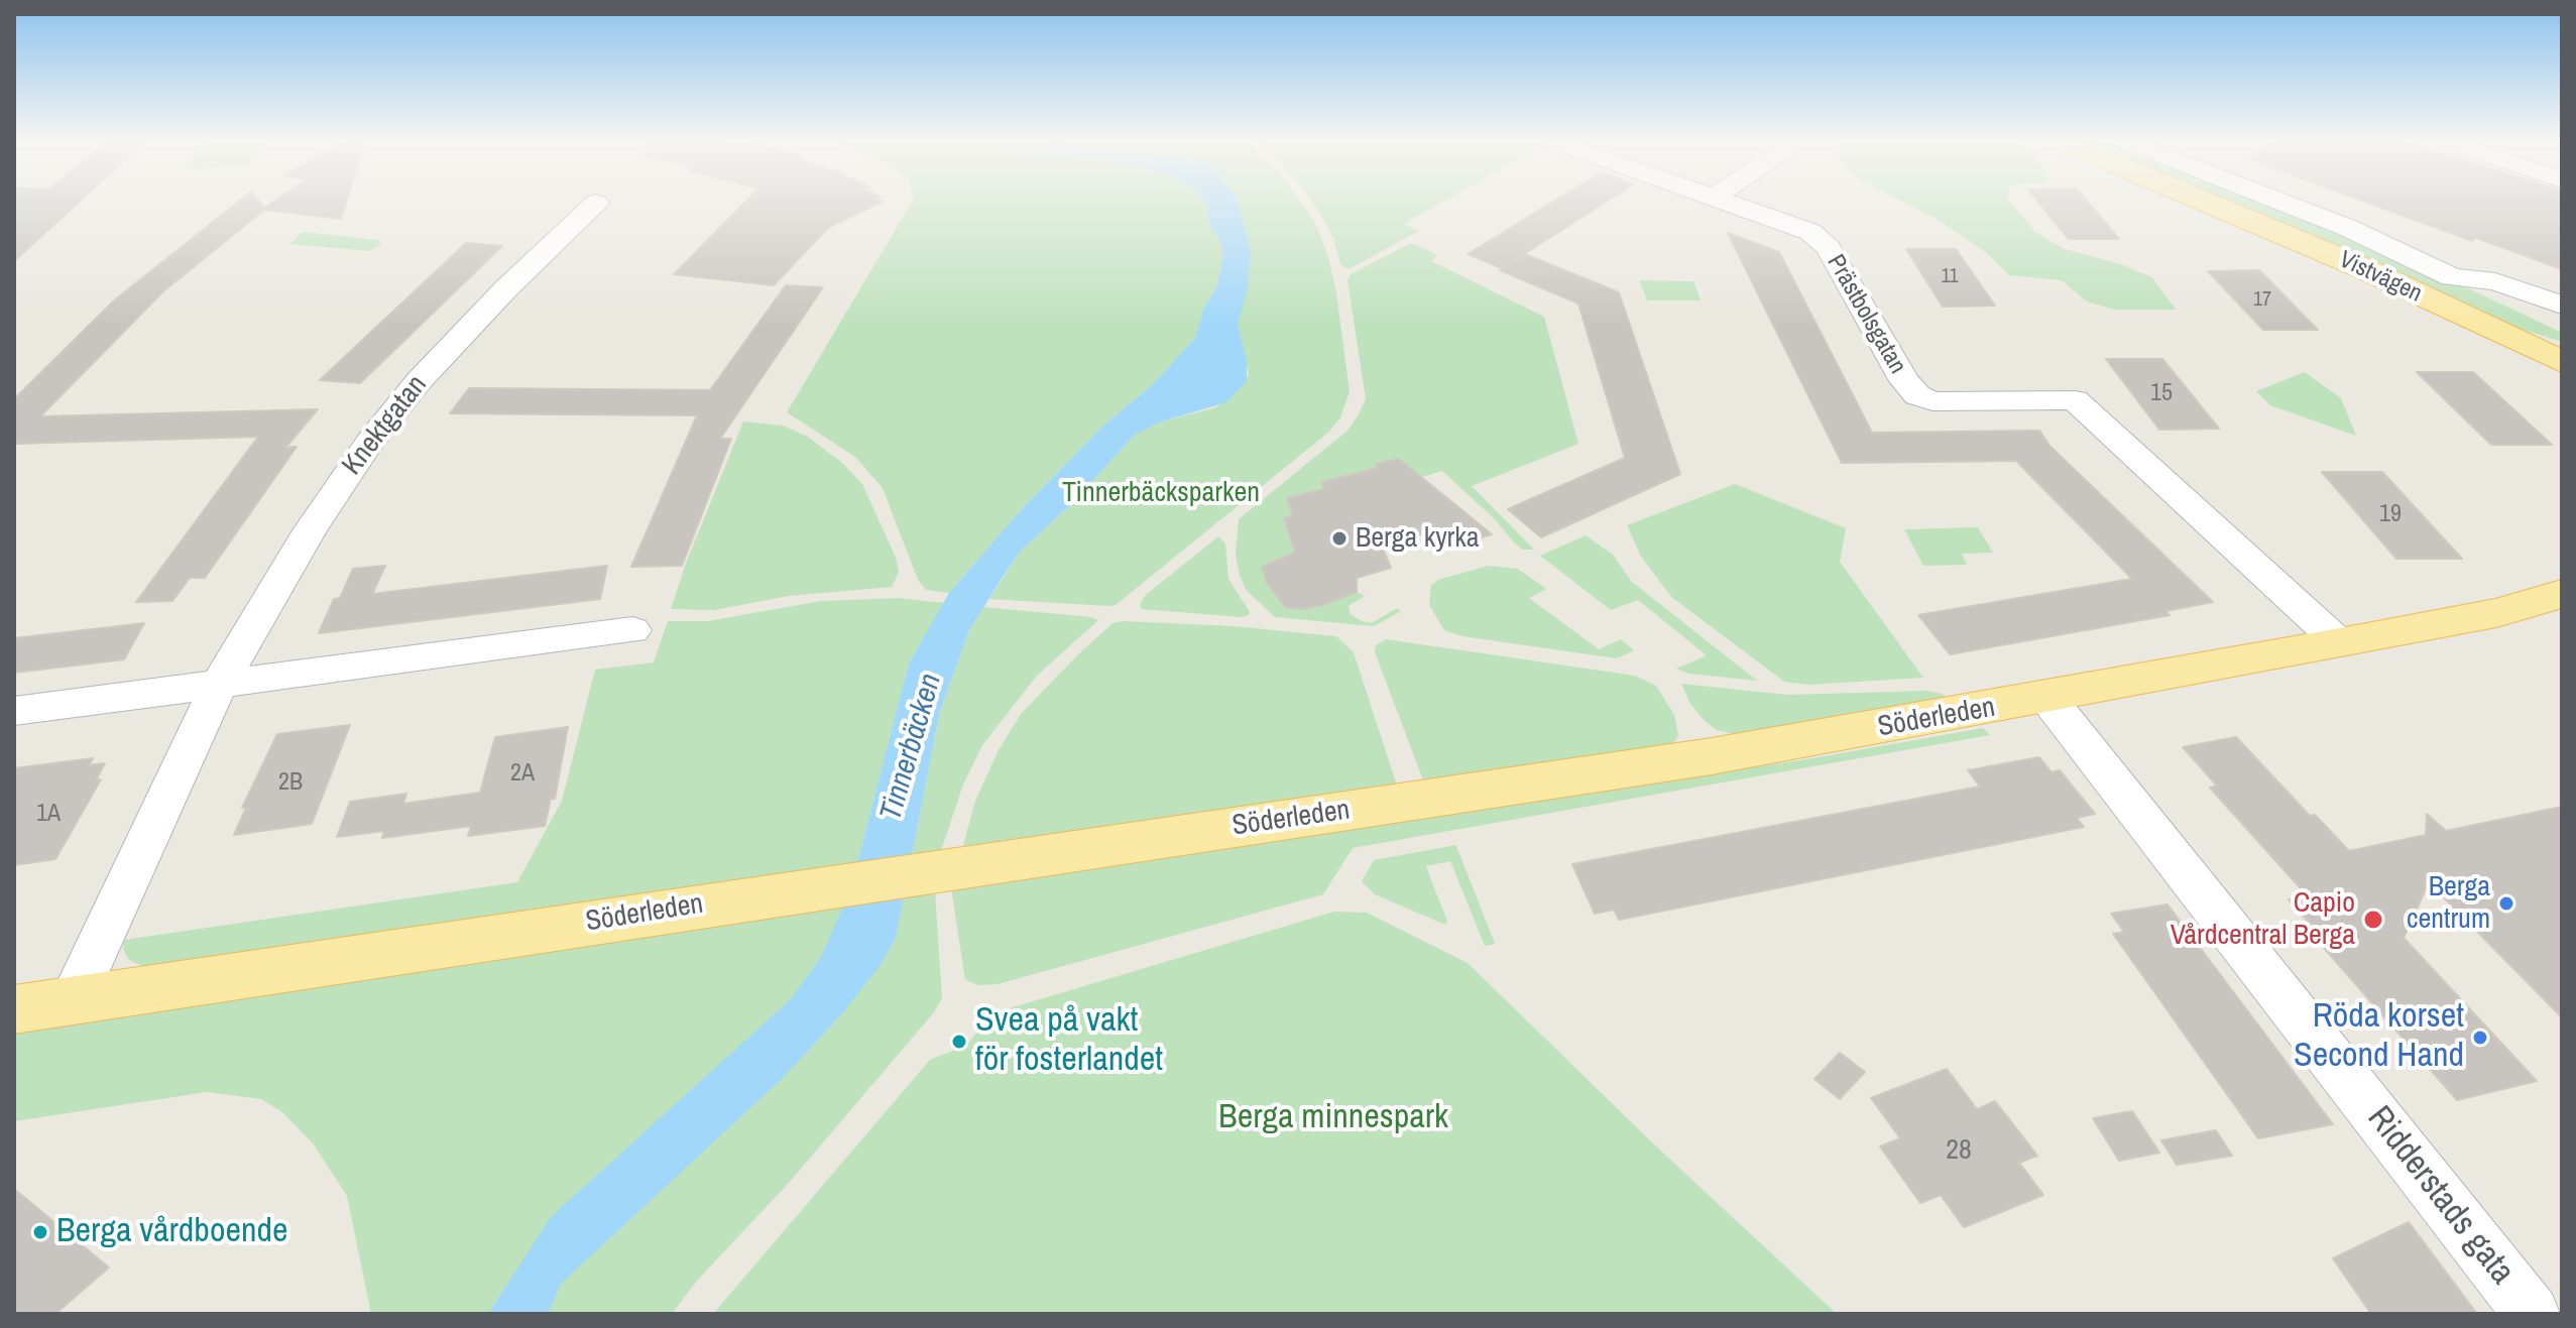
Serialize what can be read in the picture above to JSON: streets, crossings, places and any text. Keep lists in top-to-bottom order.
{
  "streets": {
    "main road": ["Vistvägen", "Söderleden"],
    "street": ["Prästbolsgatan", "Knektgatan", "Ridderstads gata"]
  },
  "crossings": [
    ["Prästbolsgatan", "Söderleden"],
    ["Knektgatan", "Söderleden"],
    ["Söderleden", "Ridderstads gata"]
  ],
  "water": ["Tinnerbäcken"],
  "parks": ["Tinnerbäcksparken", "Berga minnespark"],
  "places": [
    "Berga kyrka",
    "Berga centrum",
    "Capio Vårdcentral Berga",
    "Röda korset Second Hand",
    "Svea på vakt för fosterlandet",
    "Berga vårdboende"
  ],
  "house_numbers": [
    "11",
    "17",
    "15",
    "19",
    "2A",
    "2B",
    "1A",
    "28"
  ]
}
